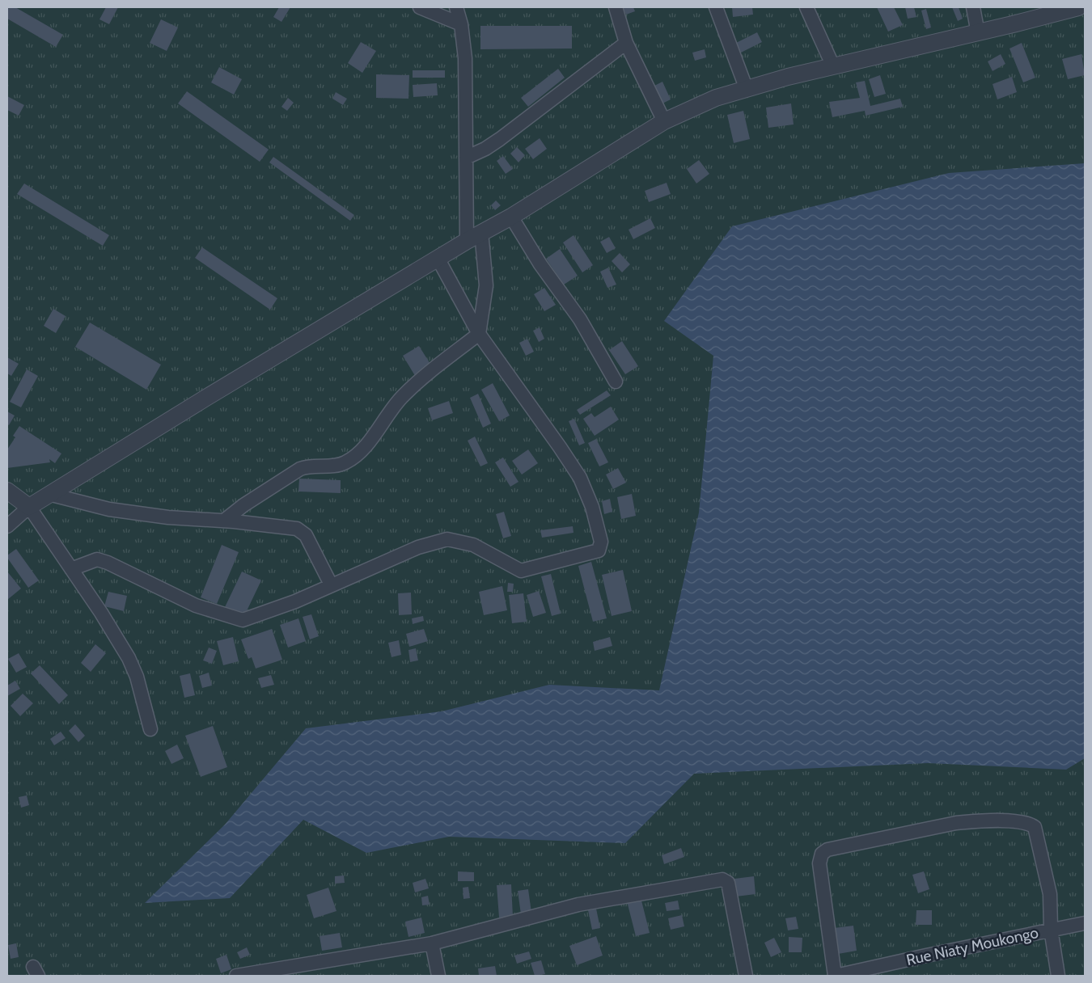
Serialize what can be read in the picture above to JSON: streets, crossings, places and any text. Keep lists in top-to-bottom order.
{
  "streets": {
    "street": ["Rue Niaty Moukongo"]
  }
}
